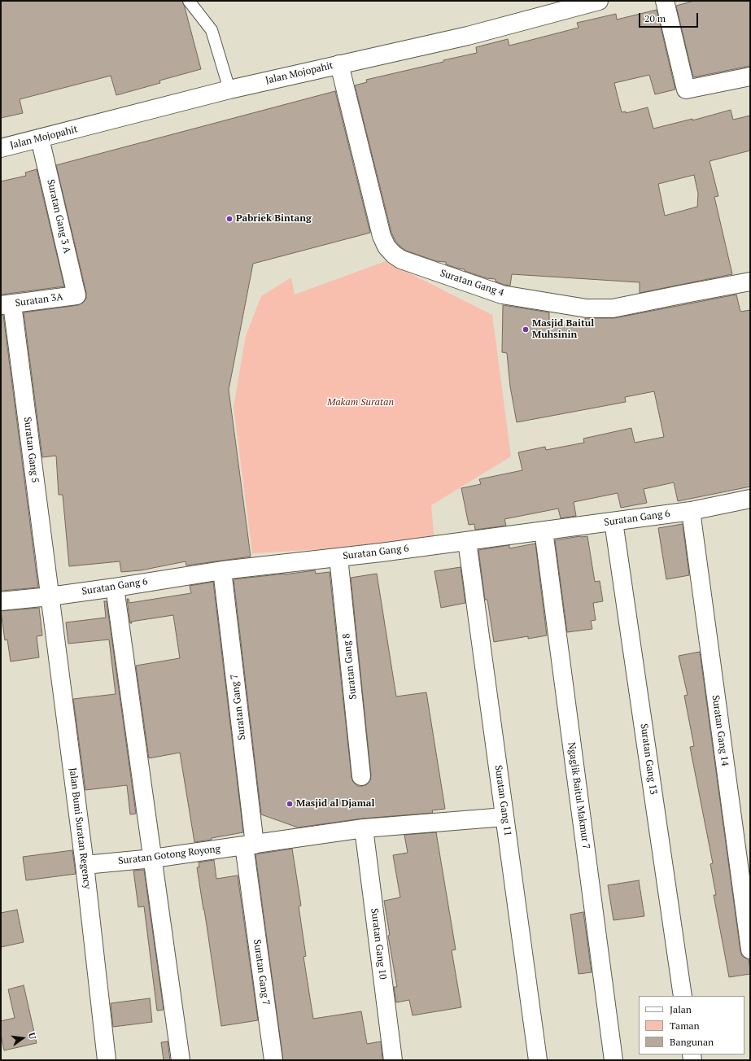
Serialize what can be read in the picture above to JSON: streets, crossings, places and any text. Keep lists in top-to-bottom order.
{
  "streets": {
    "street": [
      "Jalan Mojopahit",
      "Suratan Gang 3 A",
      "Suratan Gang 4",
      "Suratan 3A",
      "Suratan Gang 5",
      "Suratan Gang 6",
      "Suratan Gang 8",
      "Suratan Gang 7",
      "Suratan Gang 14",
      "Suratan Gang 13",
      "Ngaglik Baitul Makmur 7",
      "Suratan Gang 11",
      "Jalan Bumi Suratan Regency",
      "Suratan Gotong Royong",
      "Suratan Gang 10"
    ]
  },
  "crossings": [
    ["Jalan Mojopahit", "Suratan Gang 3 A"],
    ["Jalan Mojopahit", "Suratan Gang 4"],
    ["Suratan Gang 3 A", "Suratan 3A"],
    ["Suratan 3A", "Suratan Gang 5"],
    ["Suratan Gang 5", "Suratan Gang 6"],
    ["Suratan Gang 5", "Jalan Bumi Suratan Regency"],
    ["Suratan Gang 6", "Suratan Gang 8"],
    ["Suratan Gang 6", "Suratan Gang 7"],
    ["Suratan Gang 6", "Suratan Gang 14"],
    ["Suratan Gang 6", "Suratan Gang 13"],
    ["Suratan Gang 6", "Ngaglik Baitul Makmur 7"],
    ["Suratan Gang 6", "Suratan Gang 11"],
    ["Suratan Gang 6", "Jalan Bumi Suratan Regency"],
    ["Suratan Gang 7", "Suratan Gotong Royong"],
    ["Suratan Gang 11", "Suratan Gotong Royong"],
    ["Jalan Bumi Suratan Regency", "Suratan Gotong Royong"],
    ["Suratan Gotong Royong", "Suratan Gang 10"]
  ],
  "parks": ["Makam Suratan"],
  "places": ["Pabriek Bintang", "Masjid Baitul Muhsinin", "Masjid al Djamal"],
  "legend": ["Jalan", "Taman", "Bangunan"],
  "scale_bar": "20 m",
  "north": "right"
}
